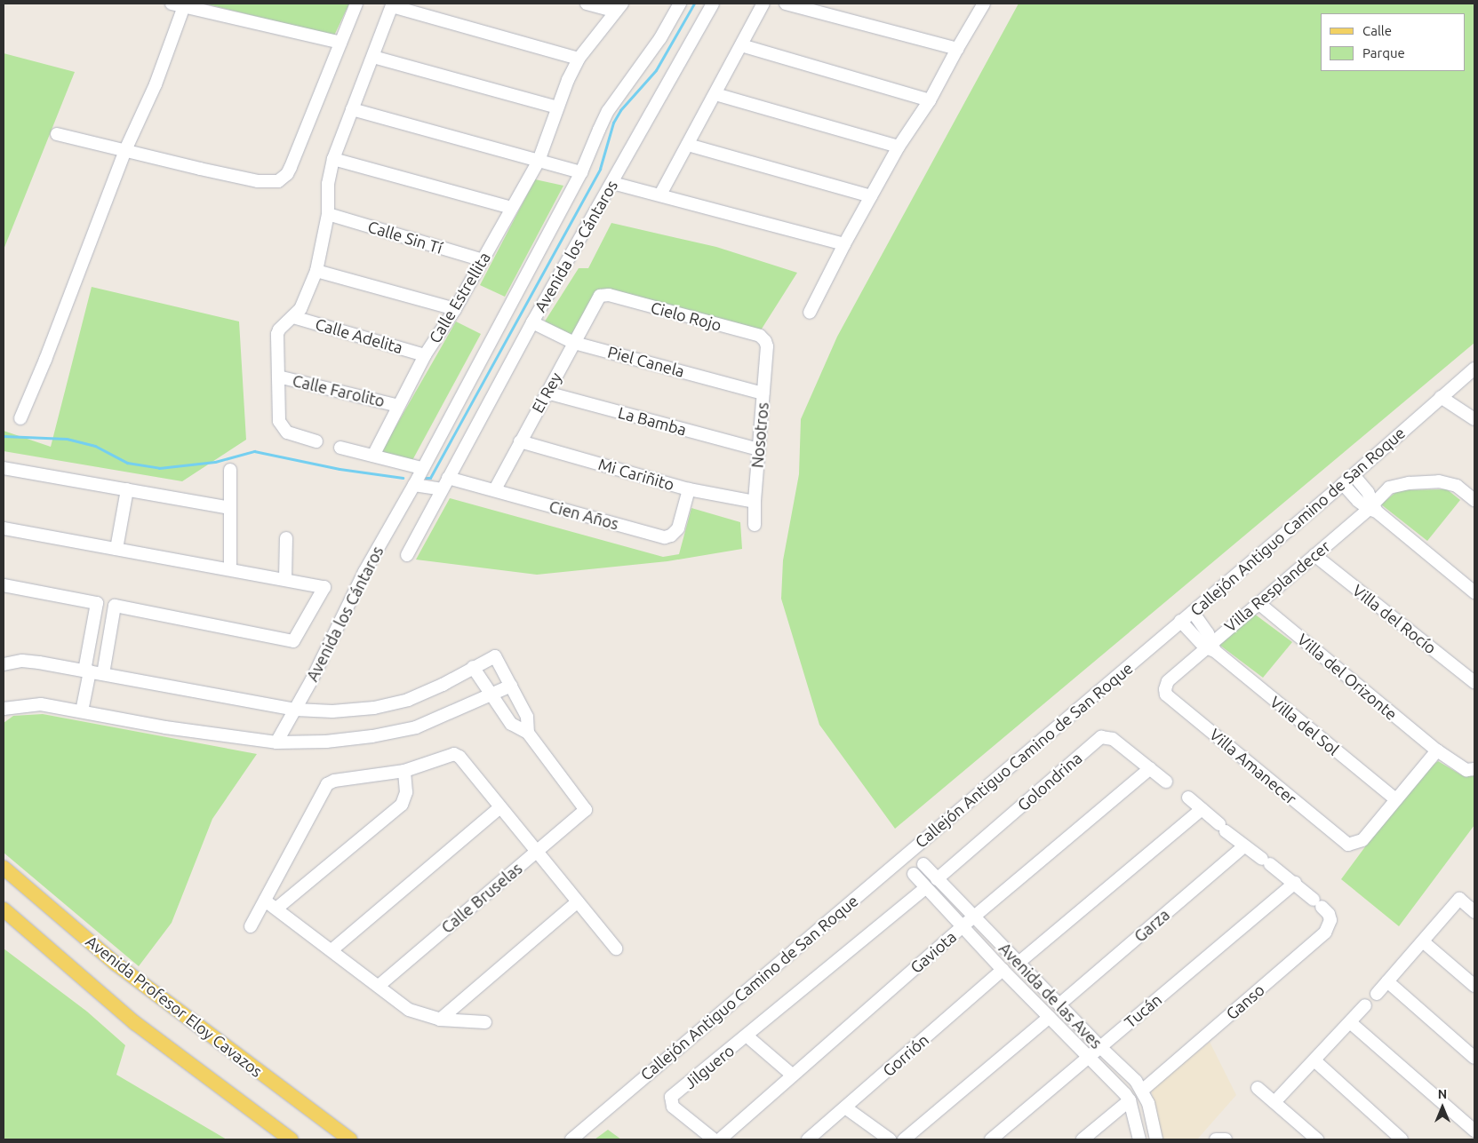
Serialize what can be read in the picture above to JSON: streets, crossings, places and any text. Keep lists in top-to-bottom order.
{
  "streets": {
    "main road": ["Avenida Profesor Eloy Cavazos"],
    "street": [
      "Calle Sin Tí",
      "Avenida los Cántaros",
      "Calle Estrellita",
      "Cielo Rojo",
      "Calle Adelita",
      "Piel Canela",
      "Calle Farolito",
      "El Rey",
      "La Bamba",
      "Nosotros",
      "Mi Cariñito",
      "Cien Años",
      "Callejón Antiguo Camino de San Roque",
      "Villa Resplandecer",
      "Villa del Rocío",
      "Villa del Orizonte",
      "Villa del Sol",
      "Villa Amanecer",
      "Golondrina",
      "Calle Bruselas",
      "Garza",
      "Gaviota",
      "Avenida de las Aves",
      "Ganso",
      "Tucán",
      "Gorrión",
      "Jilguero"
    ]
  },
  "crossings": [
    ["Calle Sin Tí", "Calle Estrellita"],
    ["Avenida los Cántaros", "Piel Canela"],
    ["Avenida los Cántaros", "Cien Años"],
    ["Calle Estrellita", "Calle Adelita"],
    ["Calle Estrellita", "Calle Farolito"],
    ["Cielo Rojo", "El Rey"],
    ["Cielo Rojo", "Nosotros"],
    ["Piel Canela", "El Rey"],
    ["Piel Canela", "Nosotros"],
    ["El Rey", "La Bamba"],
    ["El Rey", "Mi Cariñito"],
    ["El Rey", "Cien Años"],
    ["La Bamba", "Nosotros"],
    ["Nosotros", "Mi Cariñito"],
    ["Mi Cariñito", "Cien Años"],
    ["Callejón Antiguo Camino de San Roque", "Villa del Sol"],
    ["Villa Resplandecer", "Villa del Rocío"],
    ["Villa Resplandecer", "Villa del Orizonte"],
    ["Villa Resplandecer", "Villa del Sol"],
    ["Villa Resplandecer", "Villa Amanecer"],
    ["Villa del Sol", "Villa Amanecer"],
    ["Golondrina", "Gaviota"],
    ["Golondrina", "Avenida de las Aves"],
    ["Garza", "Avenida de las Aves"],
    ["Gaviota", "Avenida de las Aves"],
    ["Avenida de las Aves", "Ganso"],
    ["Avenida de las Aves", "Tucán"],
    ["Avenida de las Aves", "Gorrión"],
    ["Ganso", "Tucán"]
  ],
  "legend": ["Calle", "Parque"],
  "north": "top"
}
